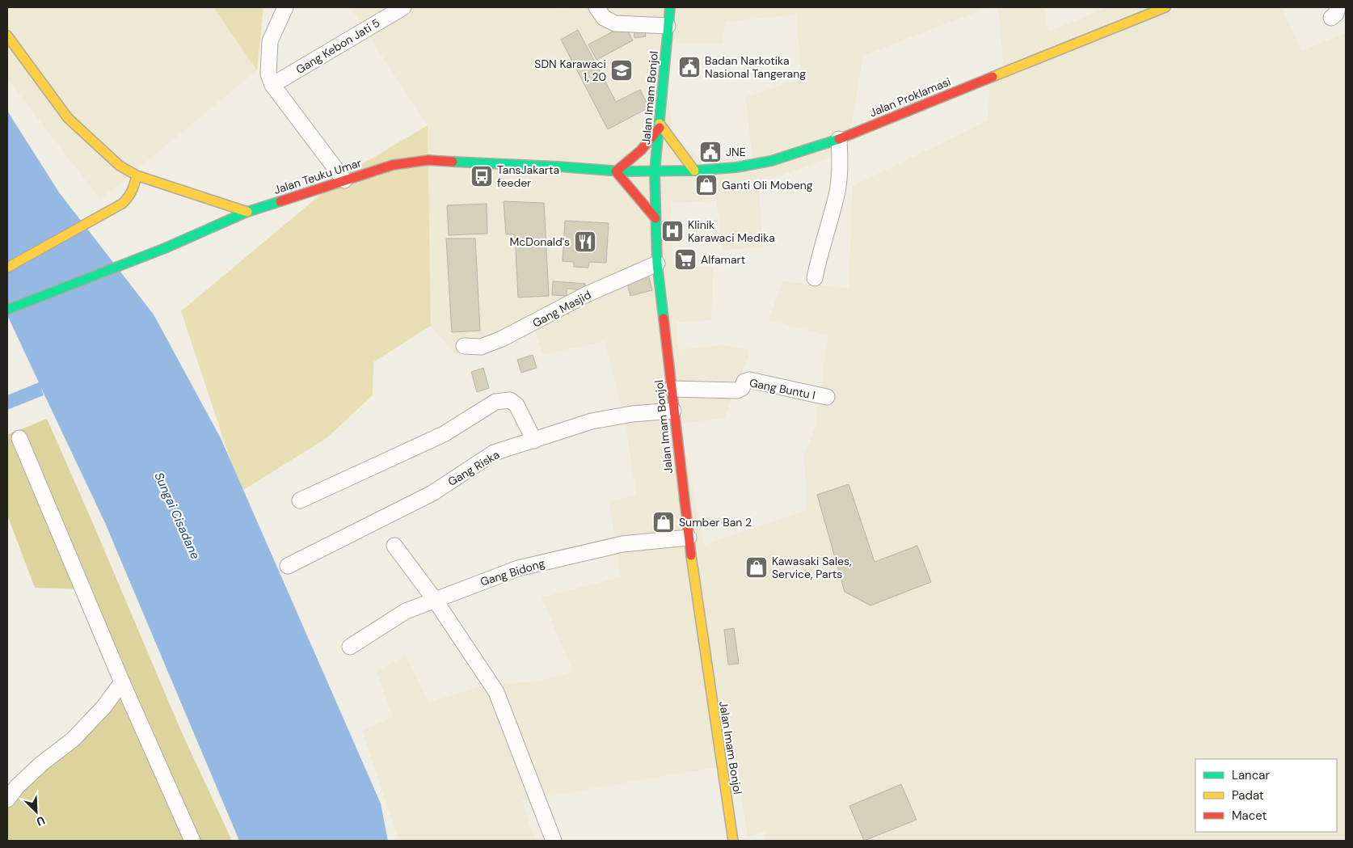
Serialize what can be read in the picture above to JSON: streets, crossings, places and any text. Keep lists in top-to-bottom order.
{
  "streets": {
    "main road": ["Jalan Proklamasi", "Jalan Imam Bonjol", "Jalan Teuku Umar"],
    "street": [
      "Gang Kebon Jati 5",
      "Gang Masjid",
      "Gang Buntu I",
      "Gang Riska",
      "Gang Bidong"
    ]
  },
  "crossings": [
    ["Jalan Proklamasi", "Jalan Imam Bonjol"],
    ["Jalan Proklamasi", "Jalan Teuku Umar"],
    ["Jalan Imam Bonjol", "Jalan Teuku Umar"],
    ["Jalan Imam Bonjol", "Gang Masjid"],
    ["Jalan Imam Bonjol", "Gang Buntu I"],
    ["Jalan Imam Bonjol", "Gang Riska"],
    ["Jalan Imam Bonjol", "Gang Bidong"]
  ],
  "water": ["Sungai Cisadane"],
  "places": {
    "public building": ["Badan Narkotika Nasional Tangerang", "JNE"],
    "school or university": ["SDN Karawaci 1, 20"],
    "bus stop": ["TansJakarta feeder"],
    "shop": ["Ganti Oli Mobeng", "Sumber Ban 2", "Kawasaki Sales, Service, Parts"],
    "hospital": ["Klinik Karawaci Medika"],
    "restaurant": ["McDonald's"],
    "supermarket": ["Alfamart"]
  },
  "legend": ["Lancar", "Padat", "Macet"],
  "north": "bottom right"
}
